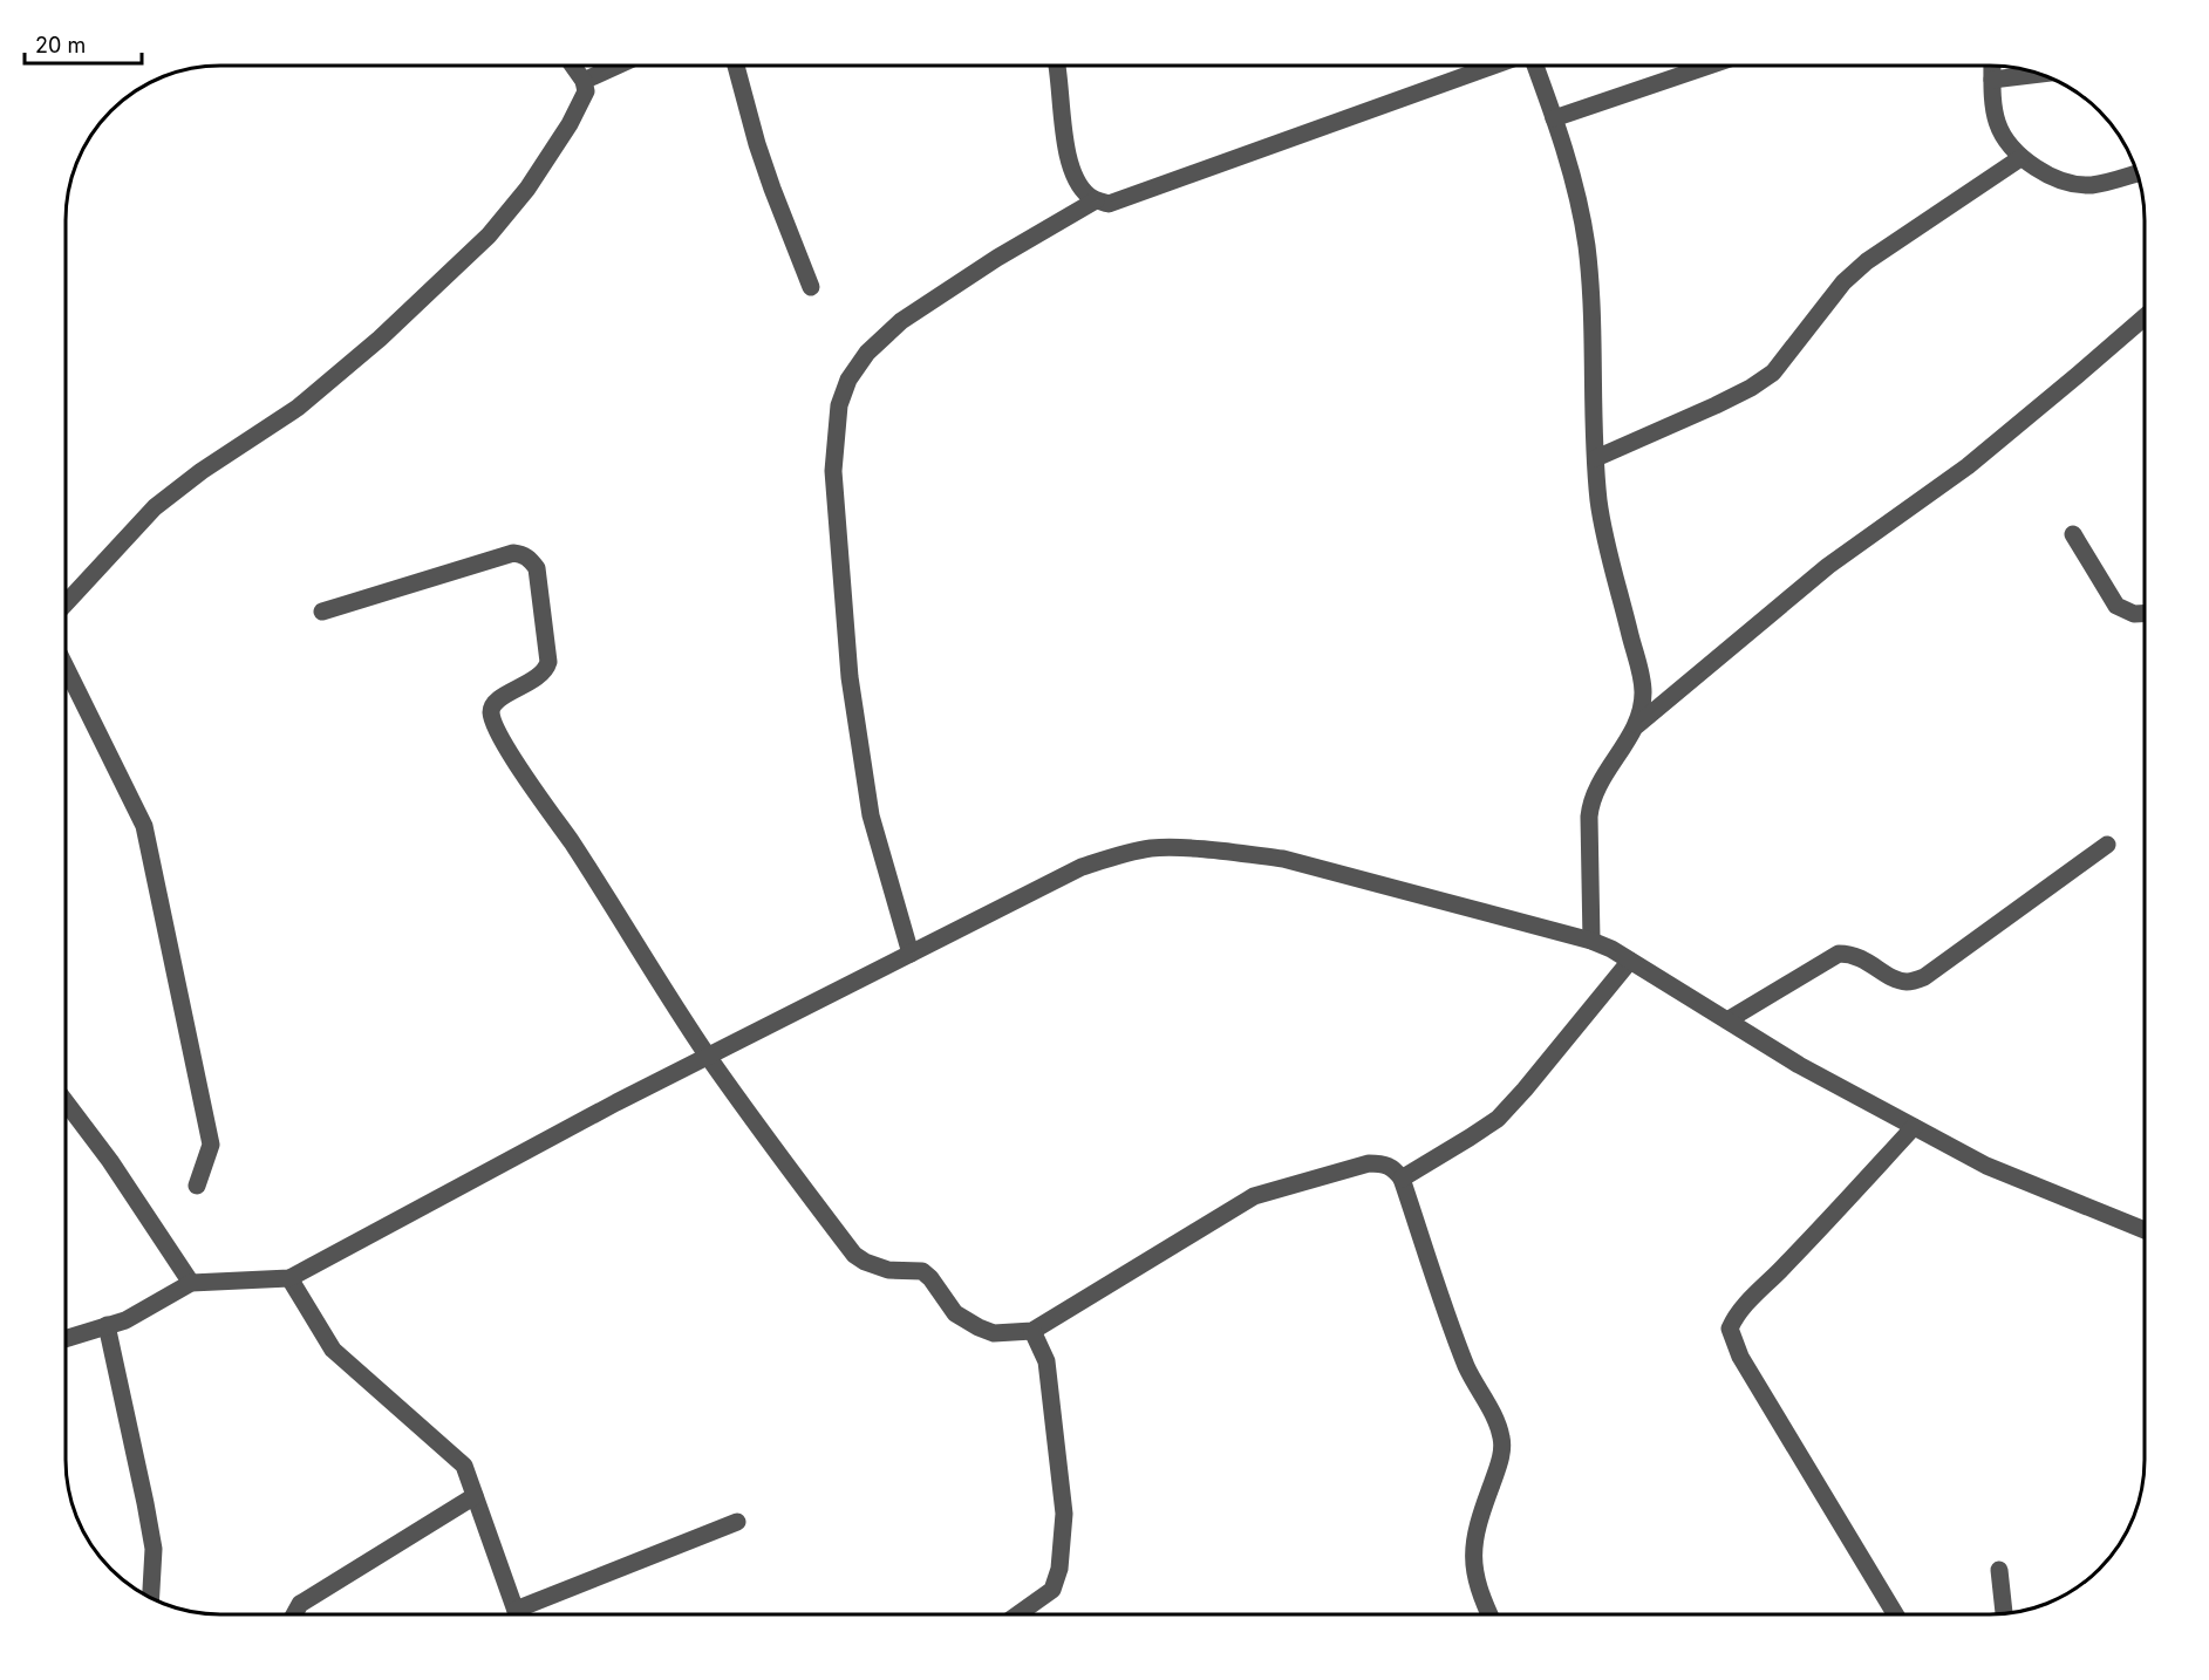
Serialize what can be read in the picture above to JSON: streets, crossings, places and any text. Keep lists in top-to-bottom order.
{
  "scale_bar": "20 m"
}
